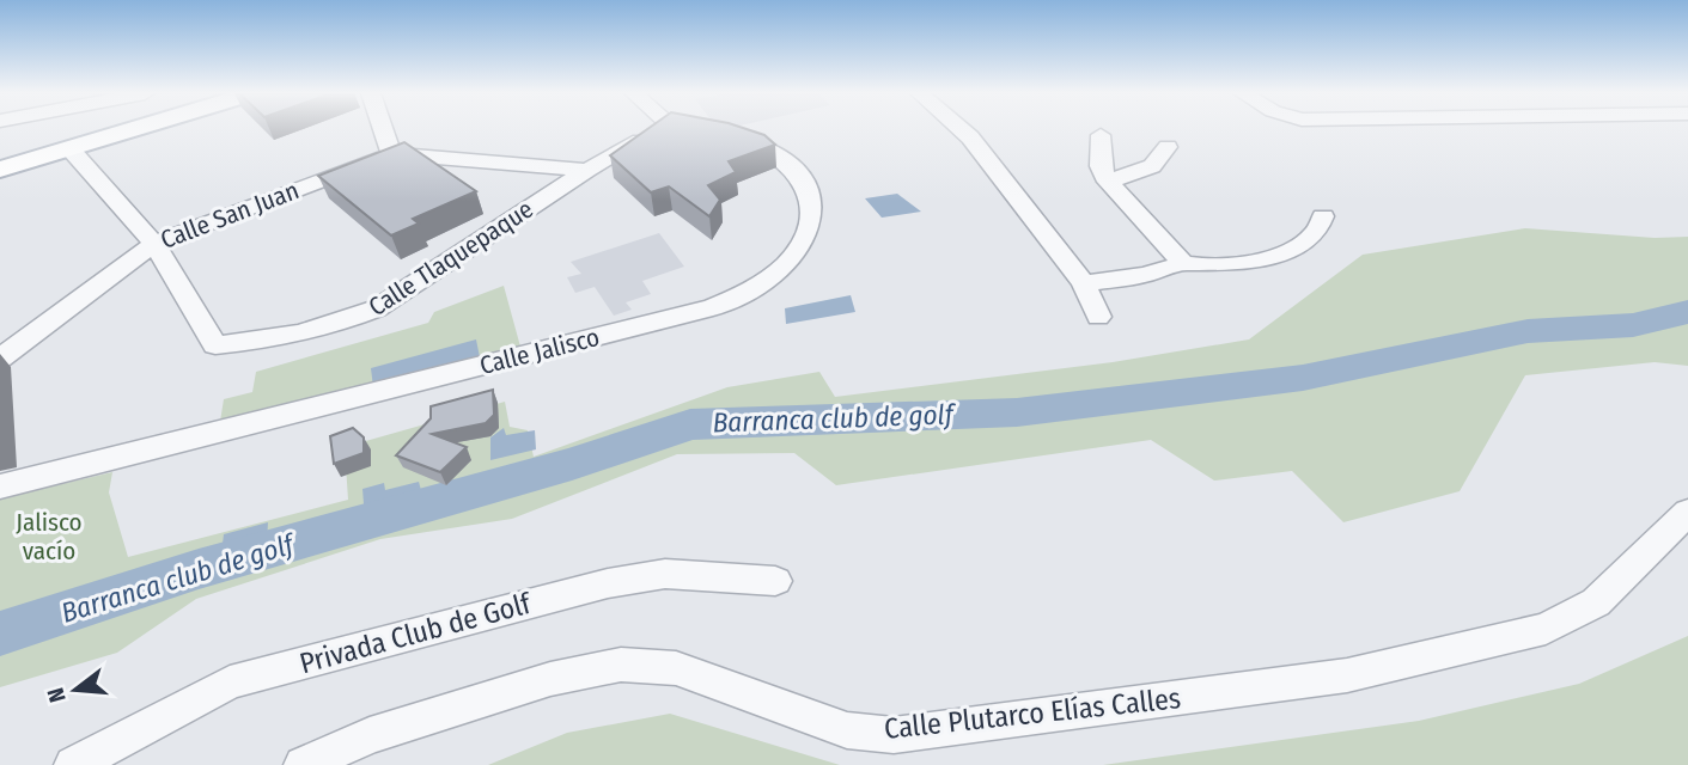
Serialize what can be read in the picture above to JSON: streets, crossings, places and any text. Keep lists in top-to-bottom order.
{
  "streets": {
    "street": [
      "Calle San Juan",
      "Calle Tlaquepaque",
      "Calle Jalisco",
      "Privada Club de Golf",
      "Calle Plutarco Elías Calles"
    ]
  },
  "crossings": [
    ["Calle San Juan", "Calle Tlaquepaque"]
  ],
  "water": ["Barranca club de golf"],
  "parks": ["Jalisco vacío"],
  "north": "left"
}
